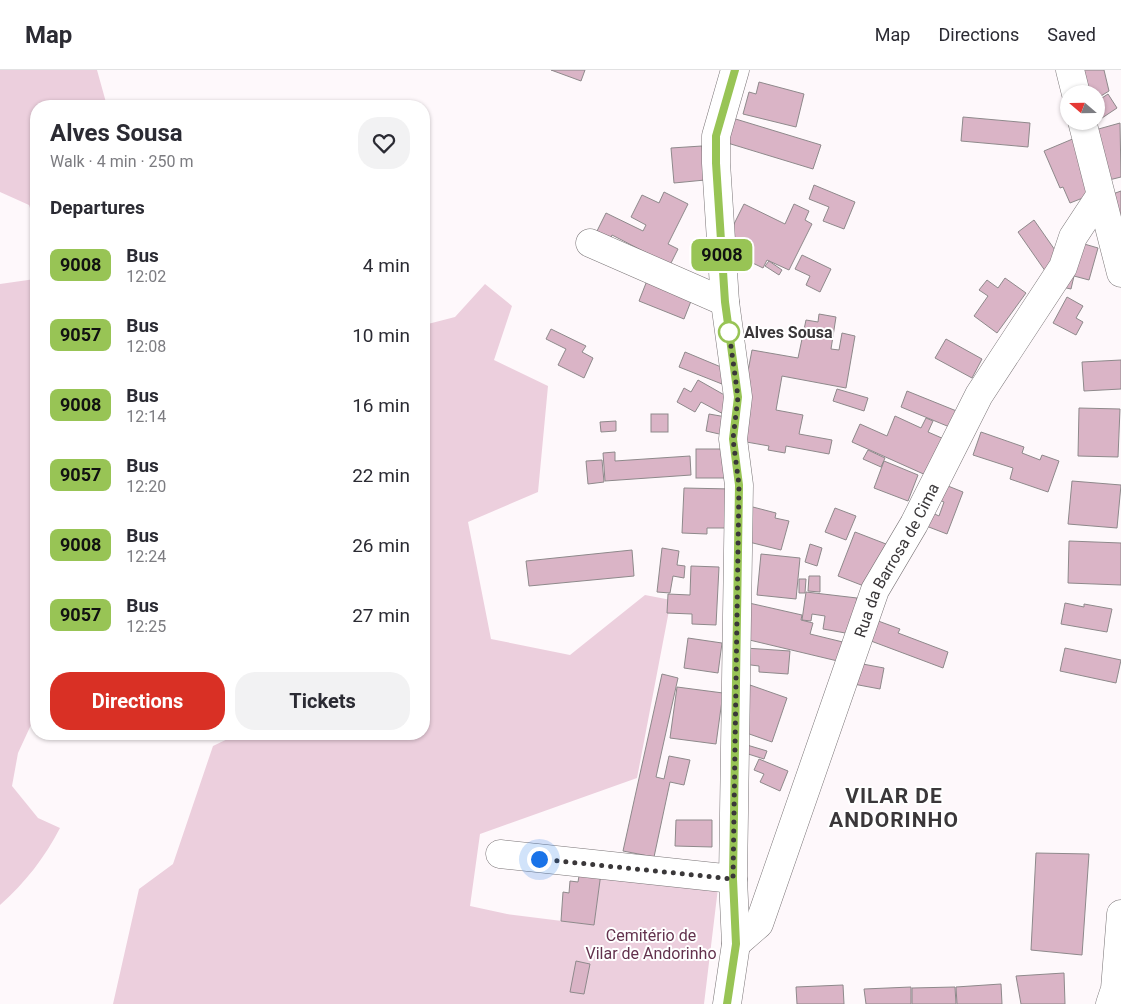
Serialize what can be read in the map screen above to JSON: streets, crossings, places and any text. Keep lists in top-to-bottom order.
{
  "streets": {
    "street": ["Rua da Barrosa de Cima"]
  },
  "districts": ["VILAR DE ANDORINHO"],
  "parks": ["Cemitério de Vilar de Andorinho"],
  "places": ["Alves Sousa"],
  "lines": ["bus line 9008"],
  "north": "left",
  "page": {
    "header": "Map",
    "nav": ["Map", "Directions", "Saved"],
    "on_map": "9008",
    "heading": [
      ["Alves Sousa", "Walk · 4 min · 250 m"],
      "Departures"
    ],
    "list": [
      {
        "mark": "9008",
        "name": "Bus",
        "note": "12:02",
        "value": "4 min"
      },
      {
        "mark": "9057",
        "name": "Bus",
        "note": "12:08",
        "value": "10 min"
      },
      {
        "mark": "9008",
        "name": "Bus",
        "note": "12:14",
        "value": "16 min"
      },
      {
        "mark": "9057",
        "name": "Bus",
        "note": "12:20",
        "value": "22 min"
      },
      {
        "mark": "9008",
        "name": "Bus",
        "note": "12:24",
        "value": "26 min"
      },
      {
        "mark": "9057",
        "name": "Bus",
        "note": "12:25",
        "value": "27 min"
      }
    ],
    "buttons": ["Directions", "Tickets"]
  }
}
